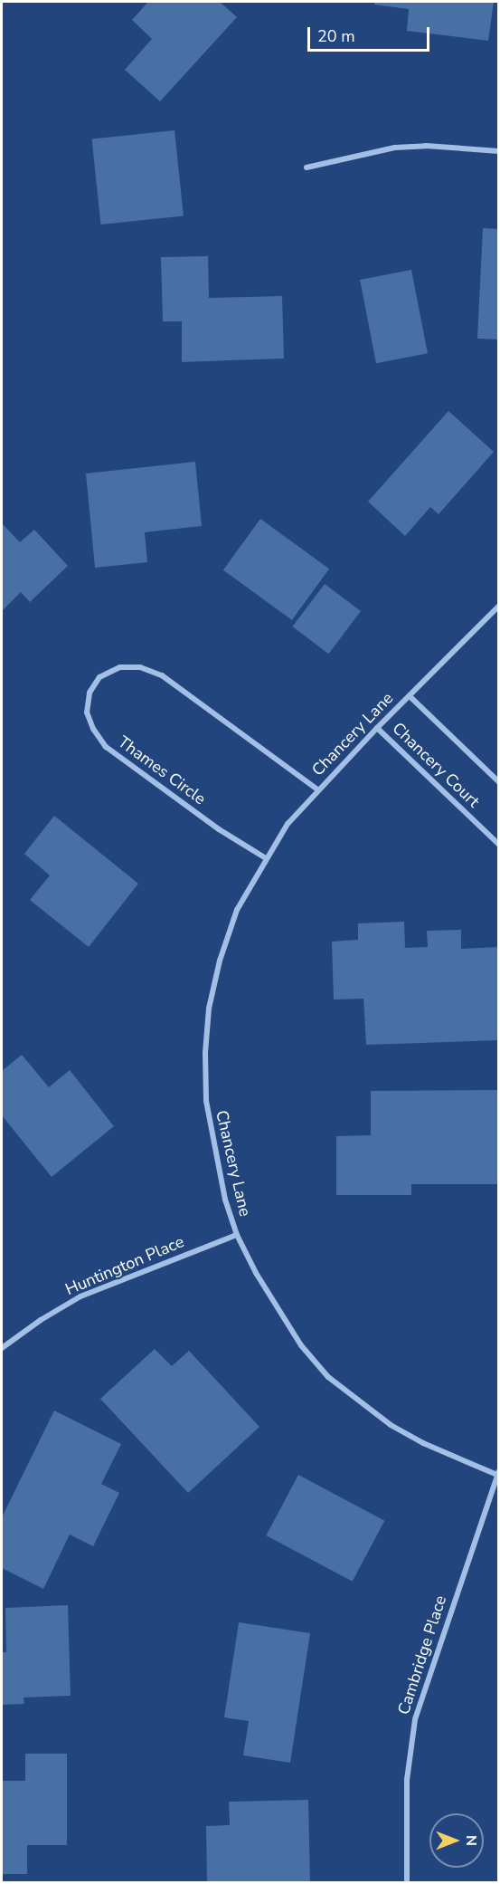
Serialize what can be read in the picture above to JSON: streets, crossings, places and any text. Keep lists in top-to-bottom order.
{
  "streets": {
    "street": [
      "Chancery Lane",
      "Chancery Court",
      "Thames Circle",
      "Huntington Place",
      "Cambridge Place"
    ]
  },
  "crossings": [
    ["Chancery Lane", "Chancery Court"],
    ["Chancery Lane", "Thames Circle"],
    ["Chancery Lane", "Huntington Place"],
    ["Chancery Lane", "Cambridge Place"]
  ],
  "scale_bar": "20 m",
  "north": "right"
}
